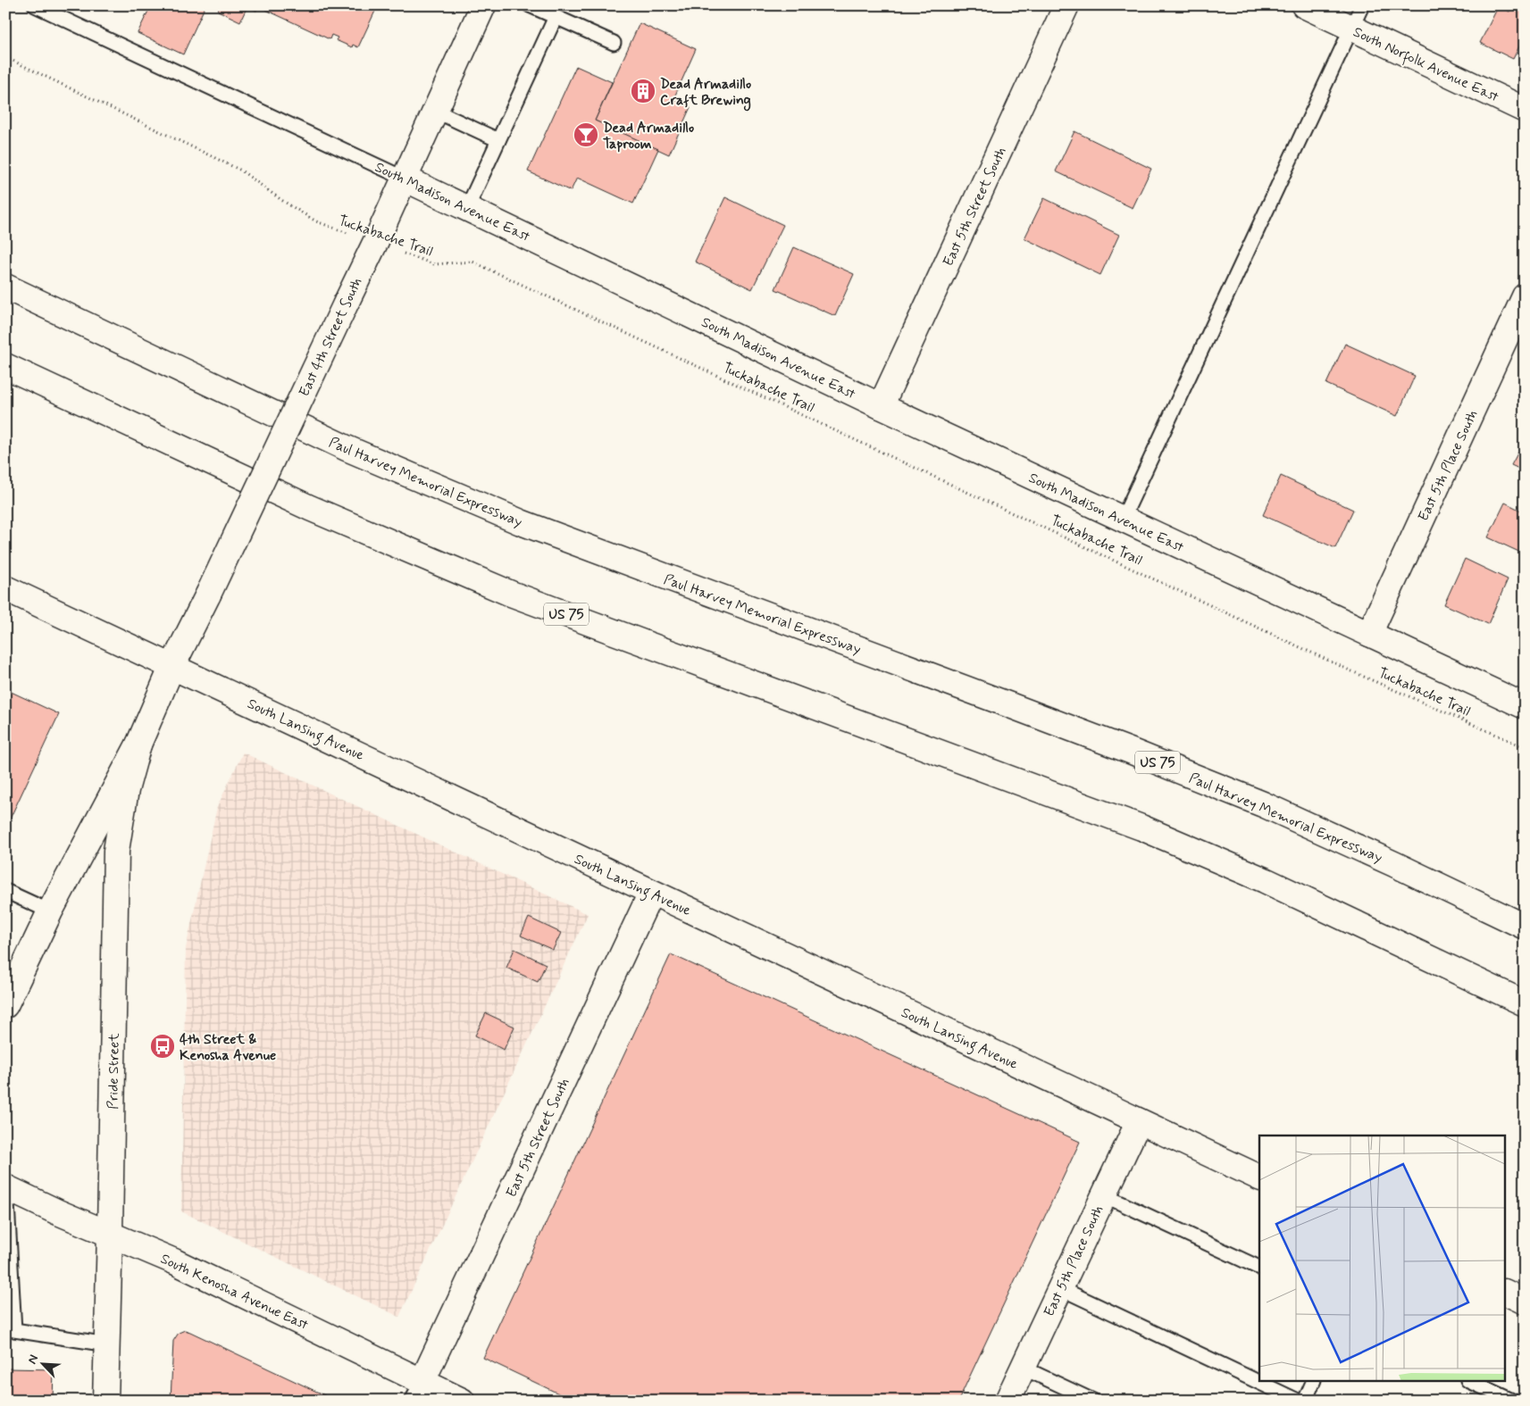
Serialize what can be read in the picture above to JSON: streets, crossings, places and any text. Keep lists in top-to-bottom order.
{
  "streets": {
    "main road": [
      "South Norfolk Avenue East",
      "South Madison Avenue East",
      "East 5th Street South",
      "East 4th Street South",
      "East 5th Place South",
      "Paul Harvey Memorial Expressway",
      "US 75",
      "South Lansing Avenue",
      "Pride Street",
      "South Kenosha Avenue East"
    ],
    "path": ["Tuckabache Trail"]
  },
  "crossings": [
    ["South Madison Avenue East", "East 5th Street South"],
    ["South Madison Avenue East", "East 4th Street South"],
    ["South Madison Avenue East", "East 5th Place South"],
    ["East 5th Street South", "South Lansing Avenue"],
    ["East 5th Street South", "South Kenosha Avenue East"],
    ["Tuckabache Trail", "East 4th Street South"],
    ["East 4th Street South", "South Lansing Avenue"],
    ["East 4th Street South", "Pride Street"],
    ["East 5th Place South", "South Lansing Avenue"],
    ["South Lansing Avenue", "Pride Street"],
    ["Pride Street", "South Kenosha Avenue East"]
  ],
  "places": {
    "building": ["Dead Armadillo Craft Brewing"],
    "bar": ["Dead Armadillo Taproom"],
    "bus stop": ["4th Street & Kenosha Avenue"]
  },
  "north": "top left"
}
